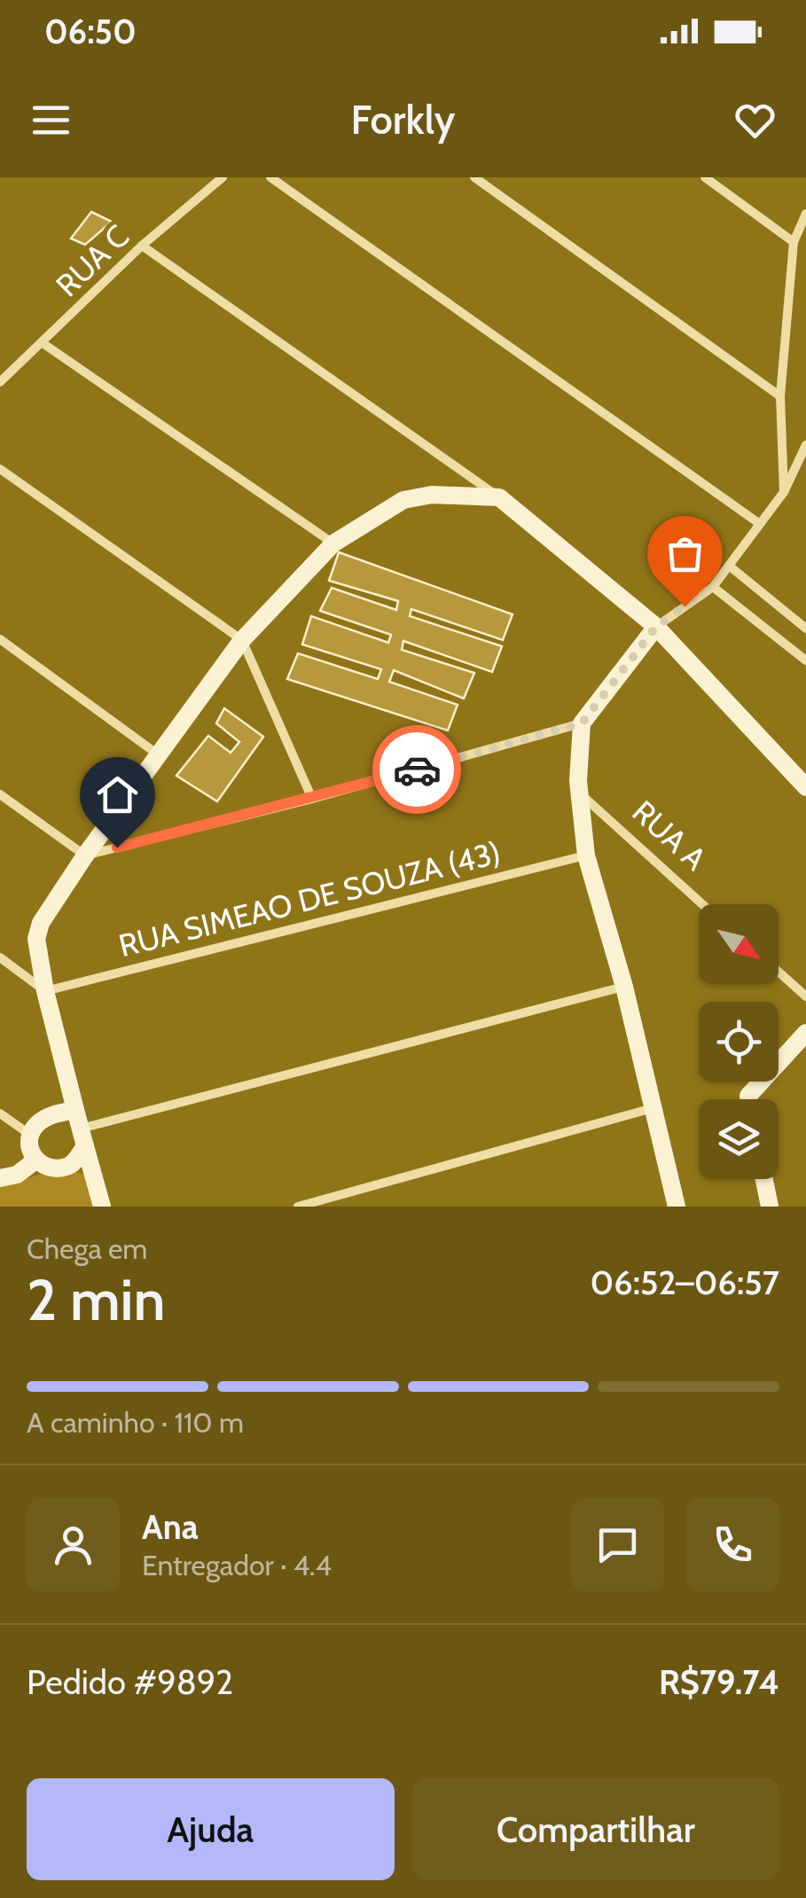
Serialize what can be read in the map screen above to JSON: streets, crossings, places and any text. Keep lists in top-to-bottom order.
{
  "streets": {
    "street": ["RUA C", "RUA A", "RUA SIMEAO DE SOUZA (43)"]
  },
  "north": "bottom right",
  "page": {
    "status": "06:50",
    "header": "Forkly",
    "heading": ["2 min", "Chega em", "06:52–06:57"],
    "panel": [
      "Ana",
      "Entregador · 4.4",
      "Pedido #9892",
      "R$79.74"
    ],
    "bar": "A caminho · 110 m",
    "buttons": ["Ajuda", "Compartilhar"]
  }
}
